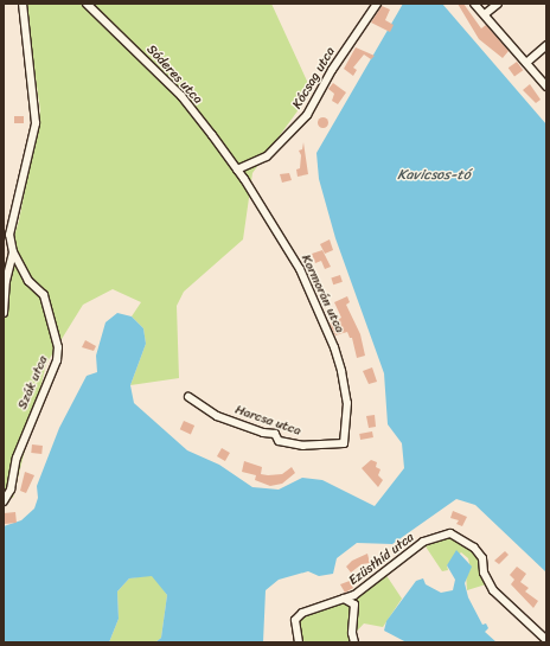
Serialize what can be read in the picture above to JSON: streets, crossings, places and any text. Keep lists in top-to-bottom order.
{
  "streets": {
    "street": [
      "Sóderes utca",
      "Kócsag utca",
      "Kormorán utca",
      "Szák utca",
      "Harcsa utca",
      "Ezüsthíd utca"
    ]
  },
  "crossings": [
    ["Sóderes utca", "Kócsag utca"],
    ["Sóderes utca", "Kormorán utca"],
    ["Kócsag utca", "Kormorán utca"],
    ["Kormorán utca", "Harcsa utca"]
  ],
  "water": ["Kavicsos-tó"]
}
